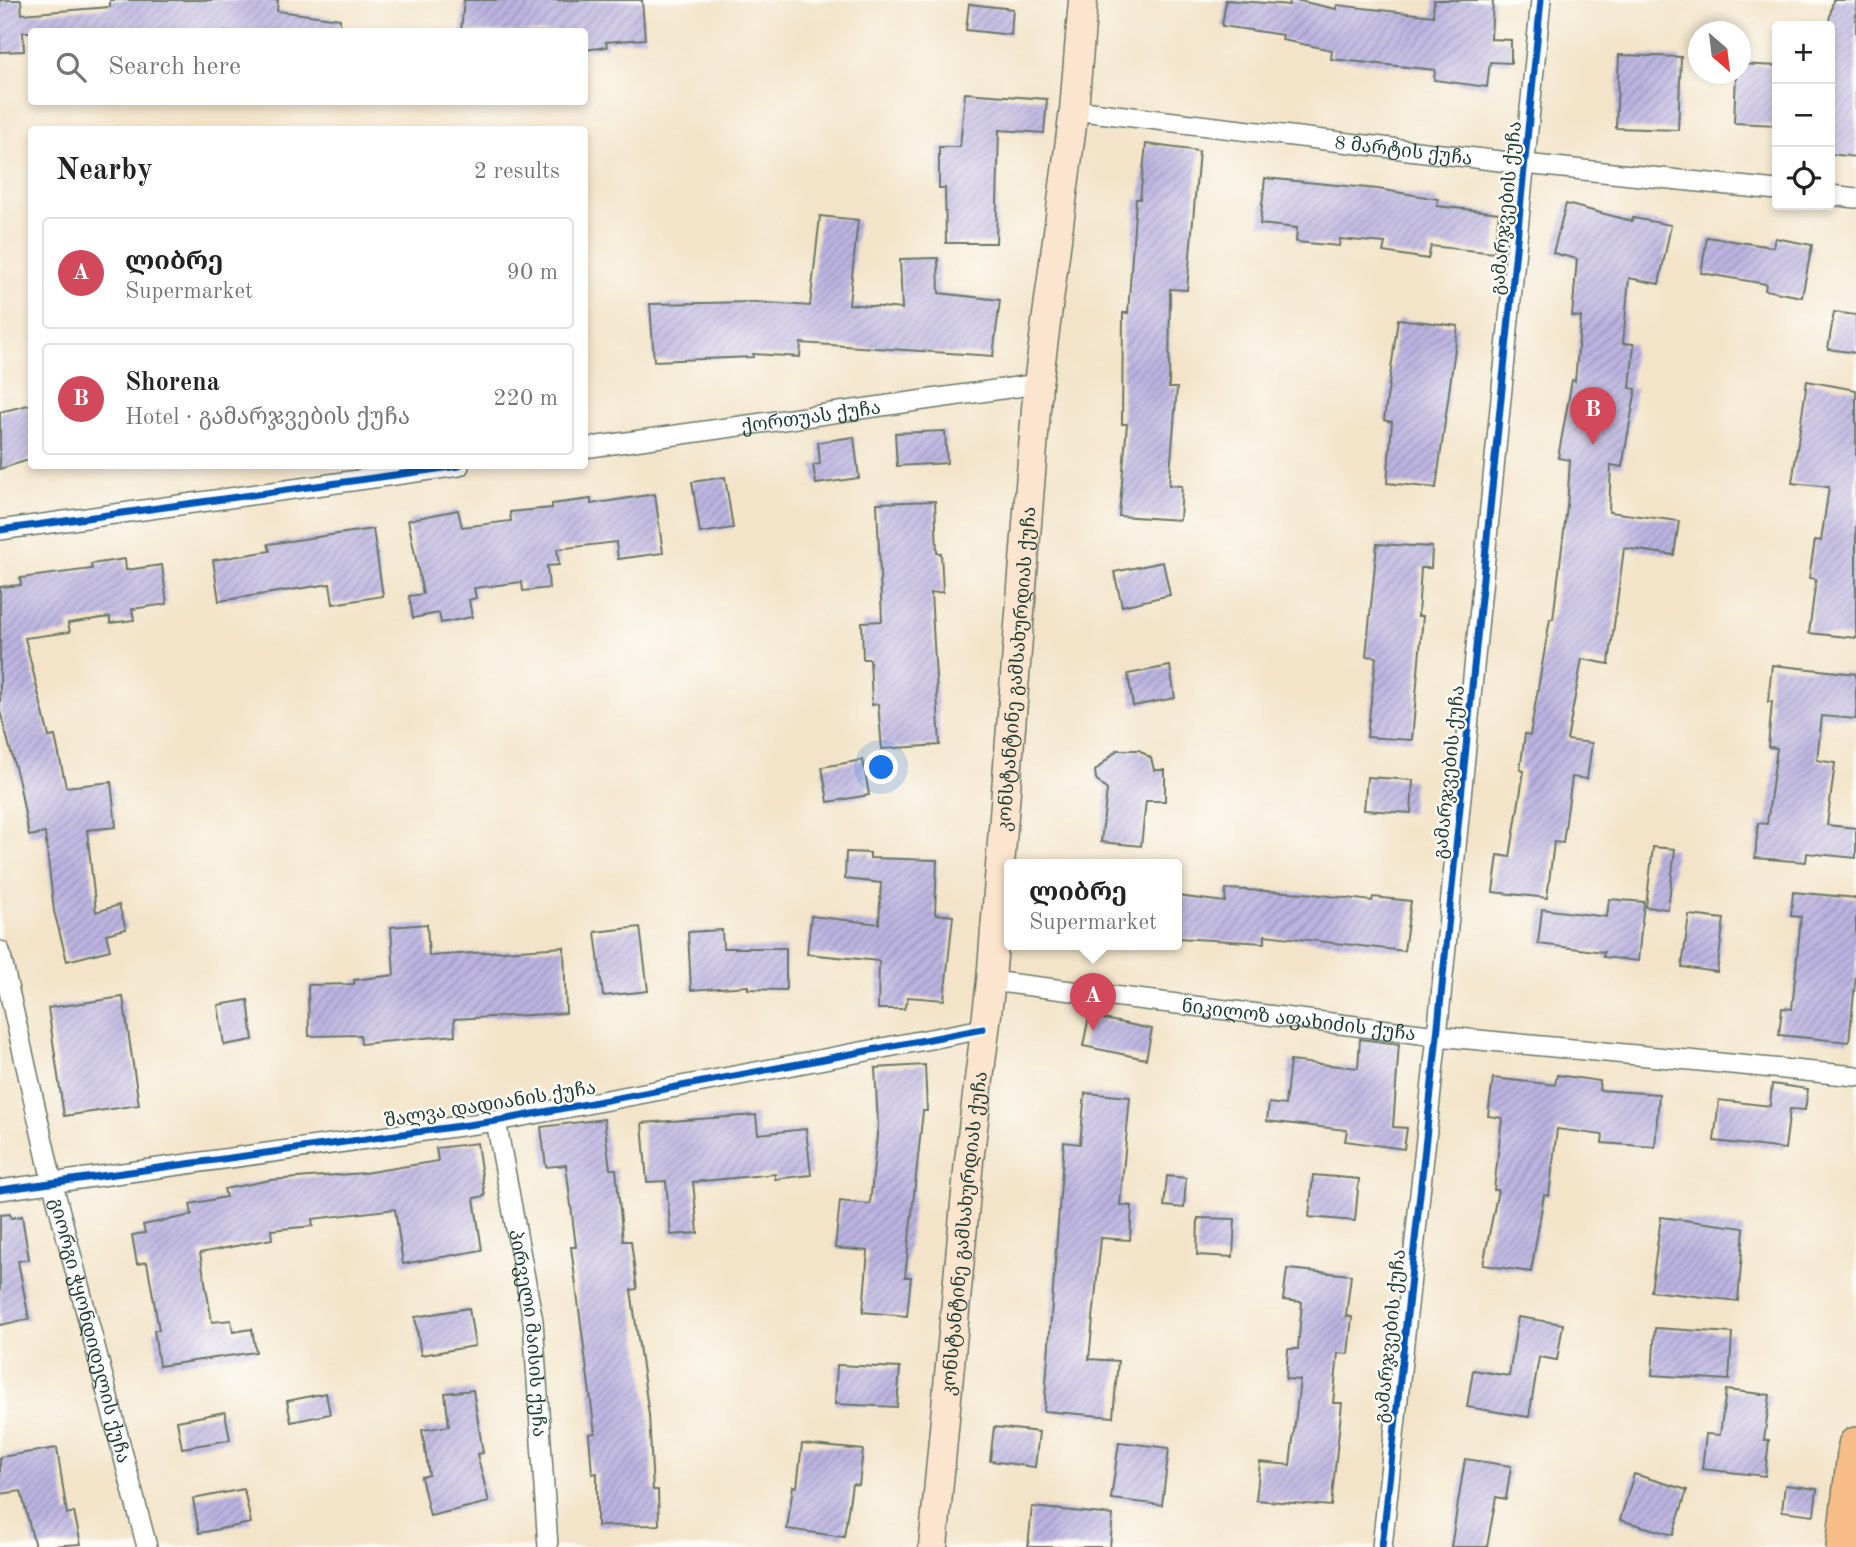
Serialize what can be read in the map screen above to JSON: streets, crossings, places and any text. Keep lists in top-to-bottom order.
{
  "streets": {
    "main road": ["კონსტანტინე გამსახურდიას ქუჩა"],
    "street": [
      "8 მარტის ქუჩა",
      "გამარჯვების ქუჩა",
      "ქორთუას ქუჩა",
      "ნიკილოზ აფახიძის ქუჩა",
      "შალვა დადიანის ქუჩა",
      "გიორგი ჭყონდიდელის ქუჩა",
      "პირველი მაისის ქუჩა"
    ]
  },
  "crossings": [
    ["8 მარტის ქუჩა", "გამარჯვების ქუჩა"],
    ["8 მარტის ქუჩა", "კონსტანტინე გამსახურდიას ქუჩა"],
    ["გამარჯვების ქუჩა", "ნიკილოზ აფახიძის ქუჩა"],
    ["ქორთუას ქუჩა", "კონსტანტინე გამსახურდიას ქუჩა"],
    ["კონსტანტინე გამსახურდიას ქუჩა", "ნიკილოზ აფახიძის ქუჩა"],
    ["კონსტანტინე გამსახურდიას ქუჩა", "შალვა დადიანის ქუჩა"],
    ["შალვა დადიანის ქუჩა", "გიორგი ჭყონდიდელის ქუჩა"],
    ["შალვა დადიანის ქუჩა", "პირველი მაისის ქუჩა"]
  ],
  "north": "bottom right",
  "page": {
    "map_buttons": ["+", "−"],
    "search": "Search here",
    "heading": ["Nearby", "2 results"],
    "list": [
      {
        "mark": "A",
        "name": "ლიბრე",
        "note": "Supermarket",
        "value": "90 m"
      },
      {
        "mark": "B",
        "name": "Shorena",
        "note": "Hotel · გამარჯვების ქუჩა",
        "value": "220 m"
      }
    ],
    "pins": ["B", "A"],
    "popup": ["ლიბრე", "Supermarket"]
  }
}
